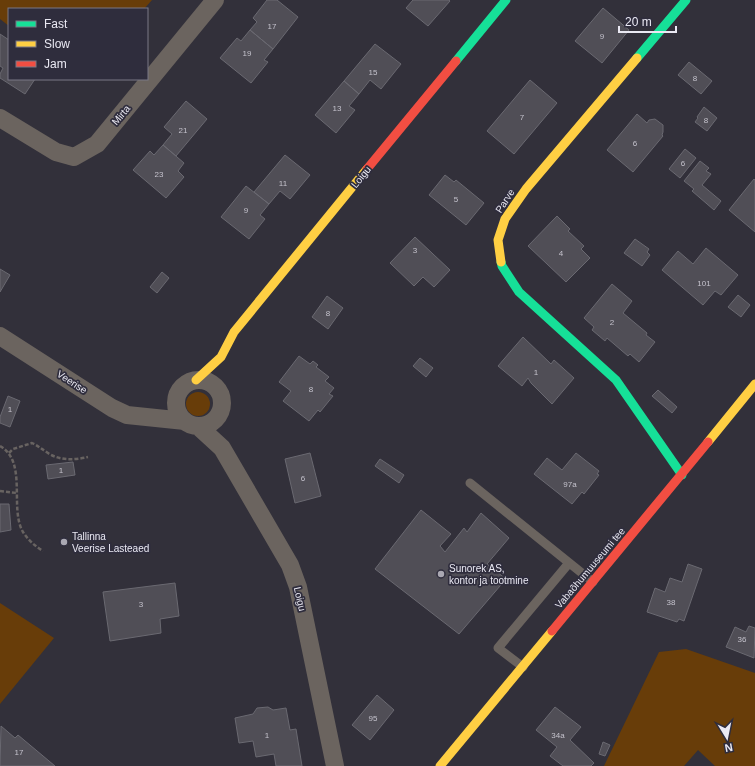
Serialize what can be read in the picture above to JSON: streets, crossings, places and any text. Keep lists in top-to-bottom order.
{
  "streets": {
    "street": [
      "Mirta",
      "Loigu",
      "Parve",
      "Veerise",
      "Vabaõhumuuseumi tee"
    ]
  },
  "crossings": [
    ["Loigu", "Veerise"],
    ["Parve", "Vabaõhumuuseumi tee"]
  ],
  "places": ["Tallinna Veerise Lasteaed", "Sunorek AS, kontor ja tootmine"],
  "house_numbers": [
    "17",
    "9",
    "19",
    "15",
    "8",
    "13",
    "7",
    "8",
    "21",
    "6",
    "6",
    "23",
    "11",
    "5",
    "9",
    "3",
    "4",
    "101",
    "8",
    "2",
    "1",
    "8",
    "1",
    "1",
    "6",
    "97a",
    "38",
    "3",
    "36",
    "95",
    "1",
    "34a",
    "17"
  ],
  "legend": ["Fast", "Slow", "Jam"],
  "scale_bar": "20 m",
  "north": "bottom"
}
